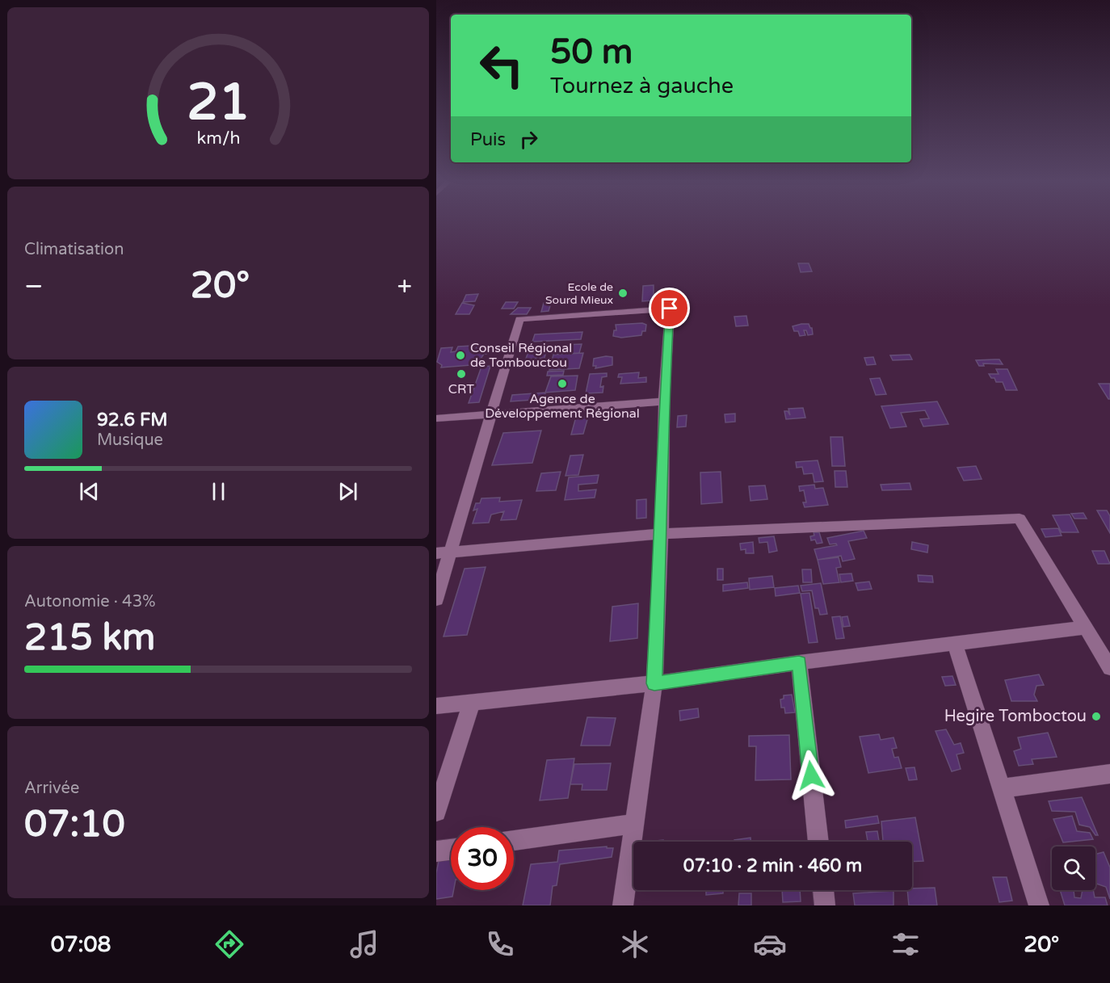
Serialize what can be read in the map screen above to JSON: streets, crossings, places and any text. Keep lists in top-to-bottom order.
{
  "places": [
    "Ecole de Sourd Mieux",
    "Conseil Régional de Tombouctou",
    "CRT",
    "Agence de Développement Régional",
    "Hegire Tomboctou"
  ],
  "page": {
    "turn": ["50 m", "Tournez à gauche"],
    "then": "Puis",
    "tile": [
      "Climatisation",
      ["Autonomie · 43%", "215 km"],
      ["Arrivée", "07:10"]
    ],
    "heat": ["−", "20°", "+"],
    "song": ["92.6 FM", "Musique"],
    "limit": "30",
    "trip": "07:10 · 2 min · 460 m",
    "tabs": ["07:08", "20°"],
    "gauge": ["21", "km/h"]
  }
}
